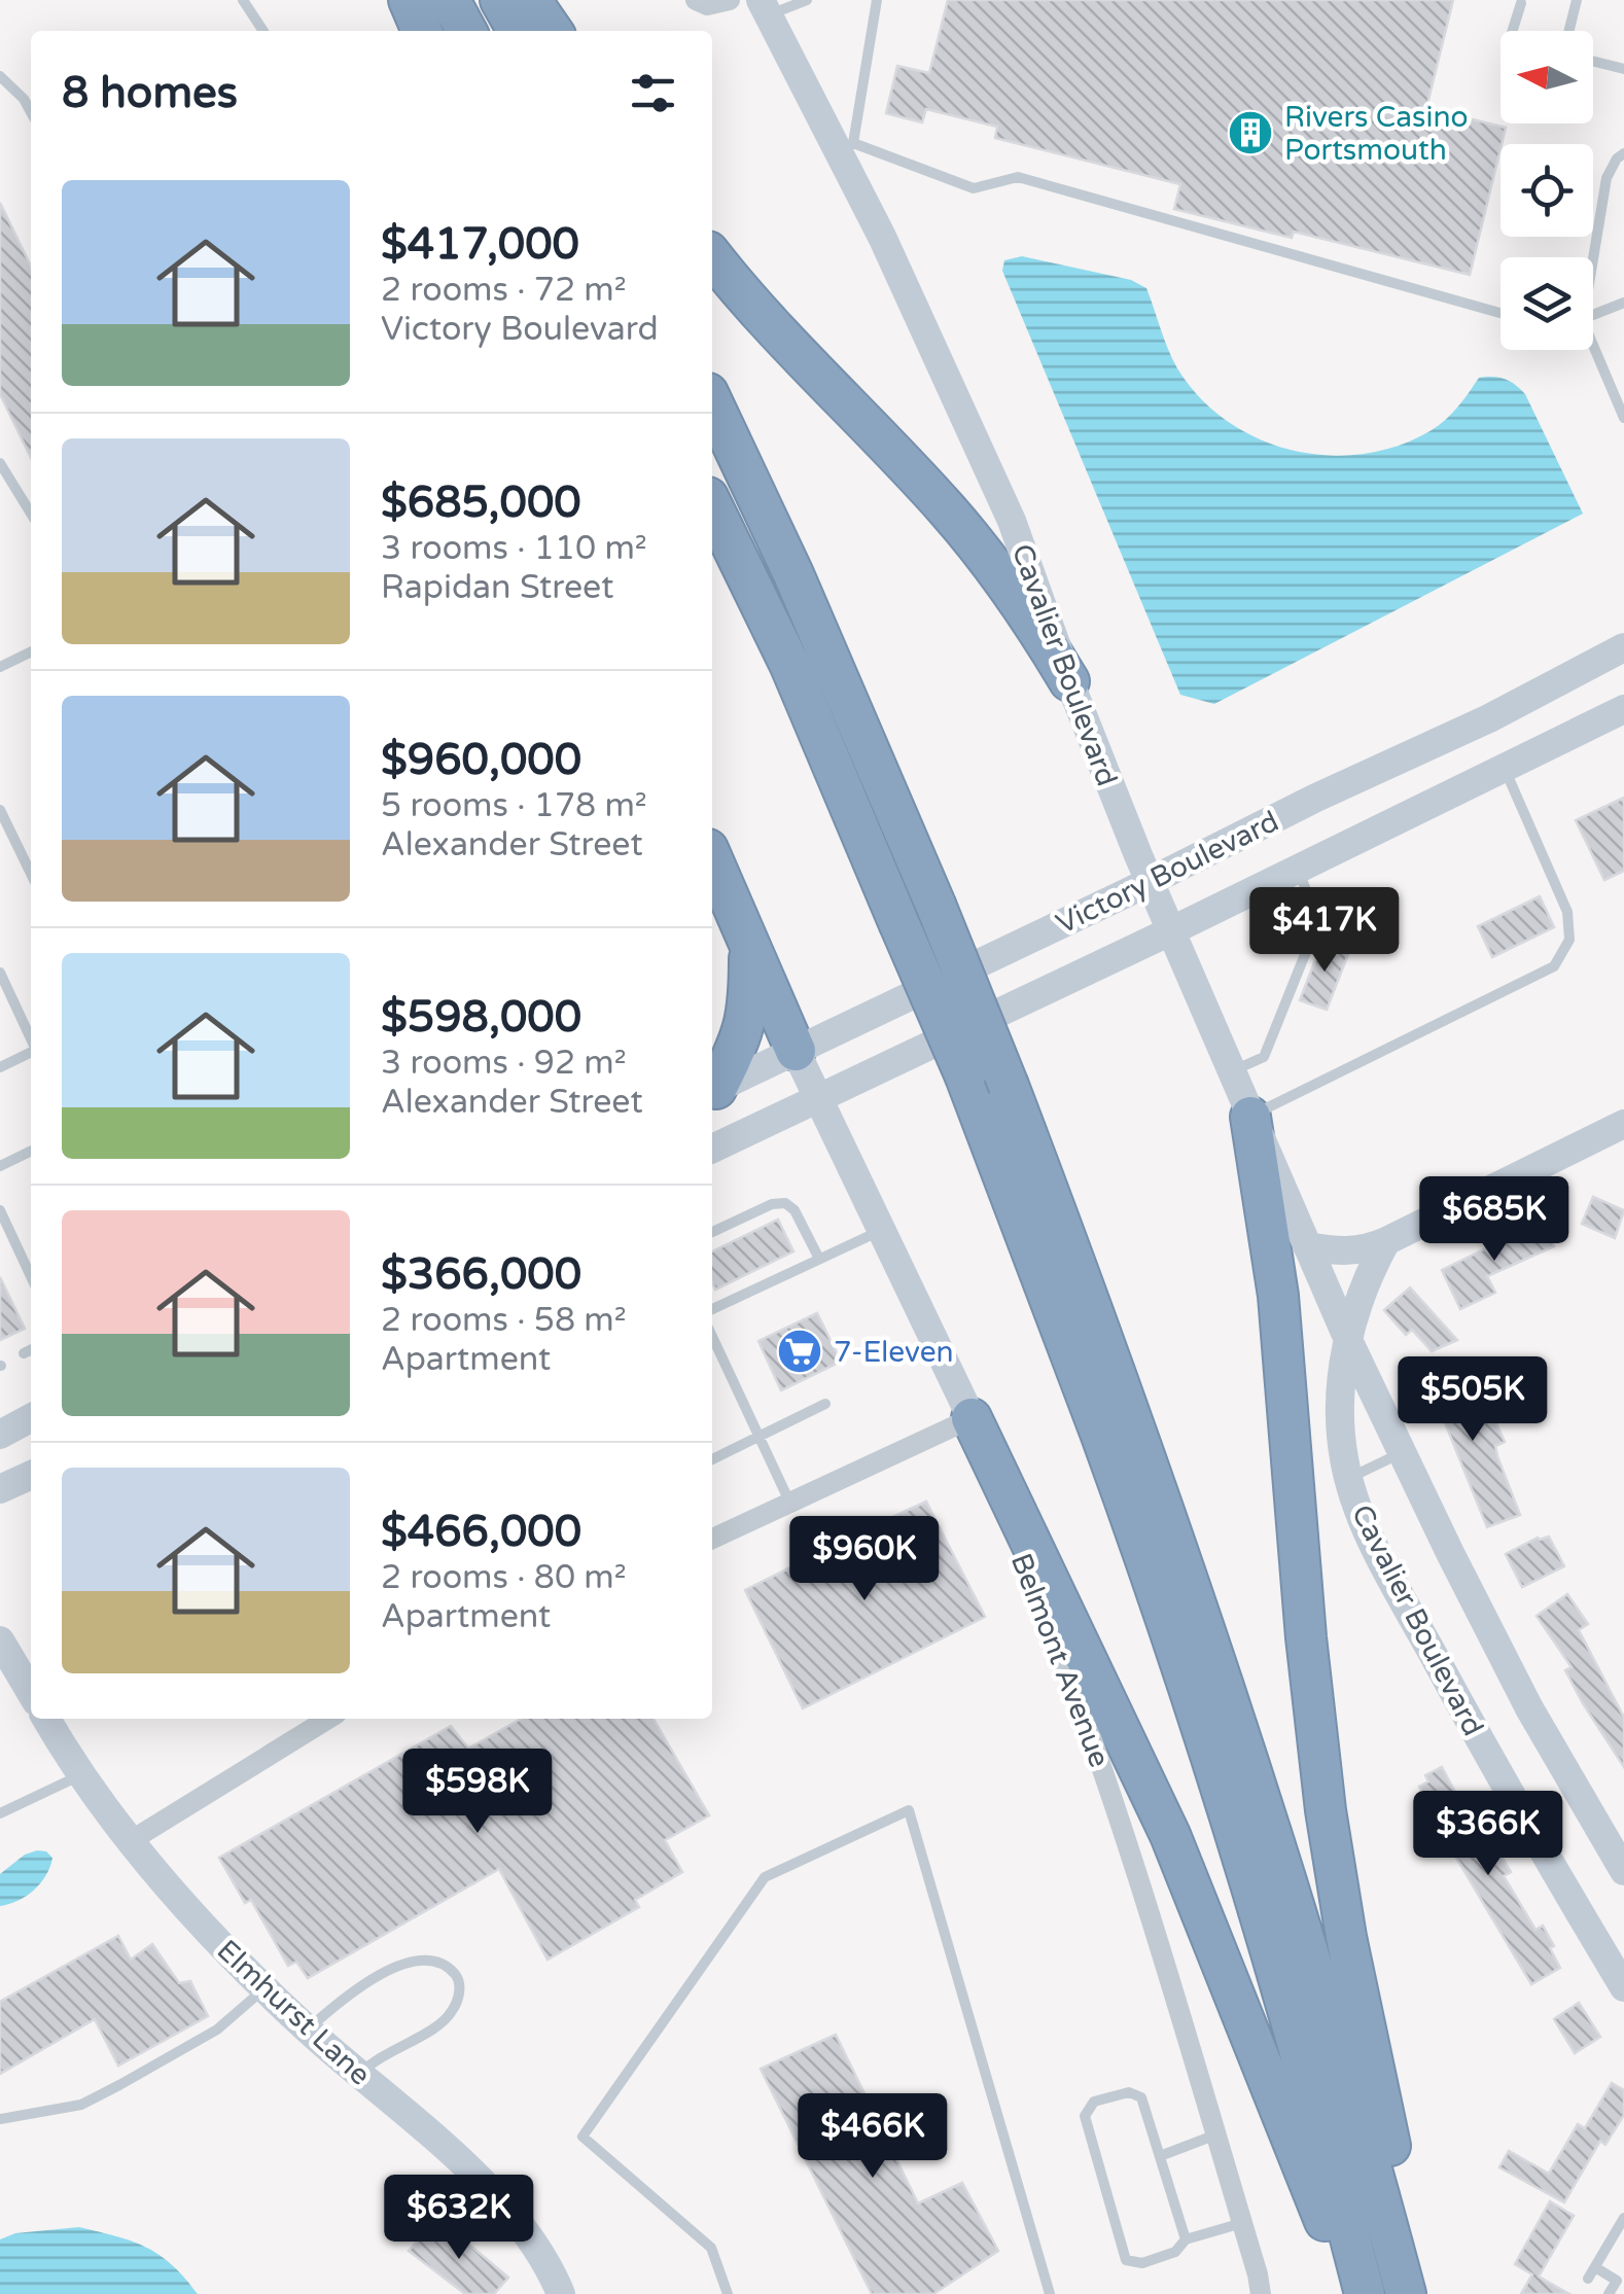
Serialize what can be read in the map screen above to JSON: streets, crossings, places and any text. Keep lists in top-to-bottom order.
{
  "streets": {
    "main road": [
      "Cavalier Boulevard",
      "Victory Boulevard",
      "Belmont Avenue",
      "Elmhurst Lane"
    ]
  },
  "crossings": [
    ["Cavalier Boulevard", "Victory Boulevard"],
    ["Victory Boulevard", "Belmont Avenue"]
  ],
  "places": {
    "building": ["Rivers Casino Portsmouth"],
    "supermarket": ["7-Eleven"]
  },
  "north": "left",
  "page": {
    "heading": "8 homes",
    "list": [
      {
        "name": "$417,000",
        "note": "2 rooms · 72 m² · Victory Boulevard"
      },
      {
        "name": "$685,000",
        "note": "3 rooms · 110 m² · Rapidan Street"
      },
      {
        "name": "$960,000",
        "note": "5 rooms · 178 m² · Alexander Street"
      },
      {
        "name": "$598,000",
        "note": "3 rooms · 92 m² · Alexander Street"
      },
      {
        "name": "$366,000",
        "note": "2 rooms · 58 m² · Apartment"
      },
      {
        "name": "$466,000",
        "note": "2 rooms · 80 m² · Apartment"
      }
    ],
    "price": [
      "$417K",
      "$685K",
      "$505K",
      "$960K",
      "$598K",
      "$366K",
      "$466K",
      "$632K"
    ]
  }
}
